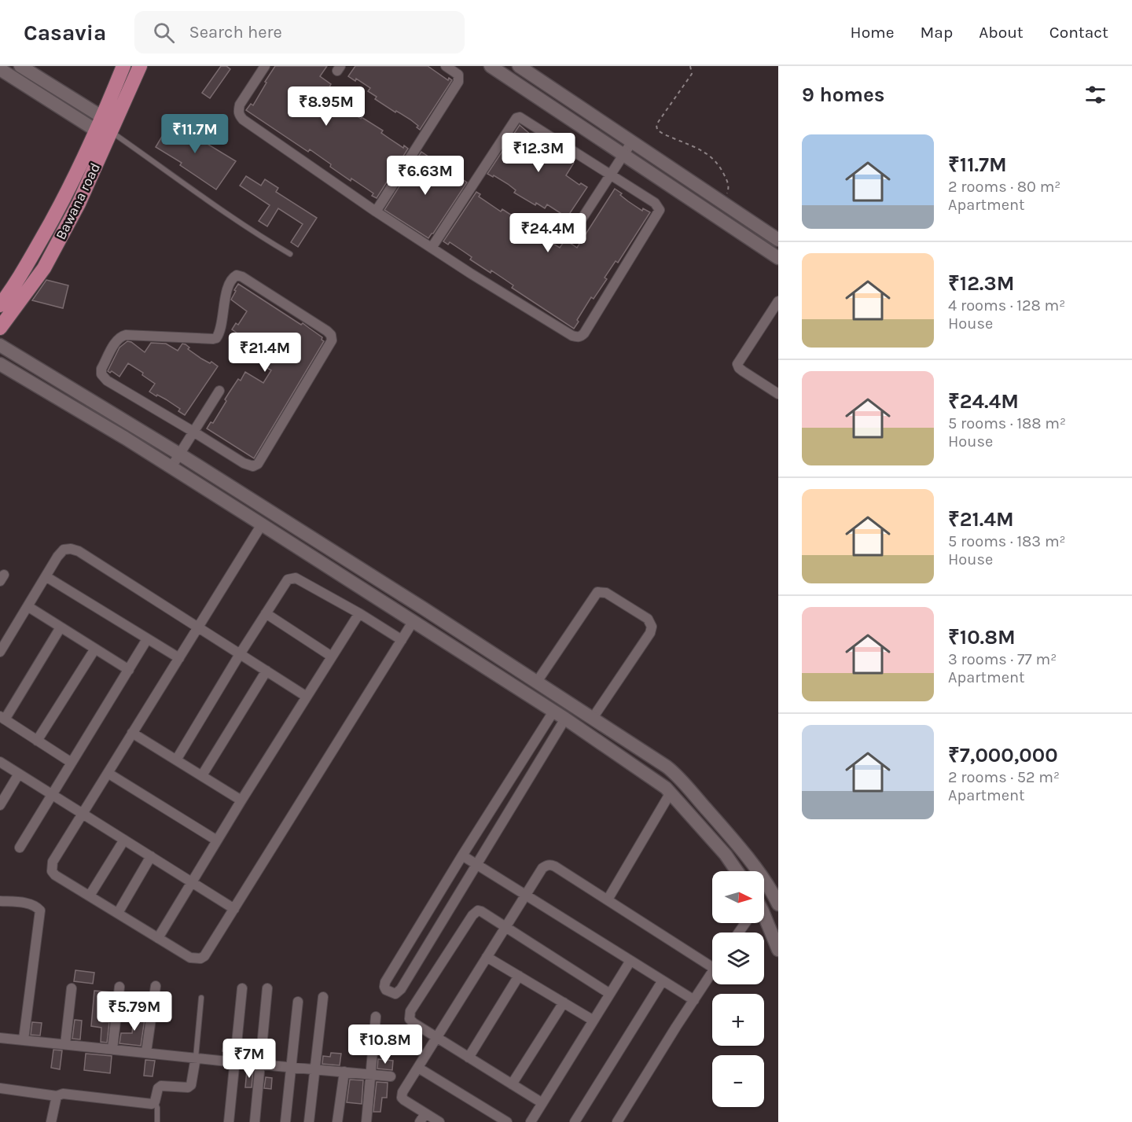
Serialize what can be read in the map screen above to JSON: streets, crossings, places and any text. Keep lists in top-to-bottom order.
{
  "streets": {
    "main road": ["Bawana road"]
  },
  "north": "right",
  "page": {
    "header": "Casavia",
    "search": "Search here",
    "nav": [
      "Home",
      "Map",
      "About",
      "Contact"
    ],
    "heading": "9 homes",
    "price": [
      "₹8.95M",
      "₹11.7M",
      "₹12.3M",
      "₹6.63M",
      "₹24.4M",
      "₹21.4M",
      "₹5.79M",
      "₹10.8M",
      "₹7M"
    ],
    "list": [
      {
        "name": "₹11.7M",
        "note": "2 rooms · 80 m² · Apartment"
      },
      {
        "name": "₹12.3M",
        "note": "4 rooms · 128 m² · House"
      },
      {
        "name": "₹24.4M",
        "note": "5 rooms · 188 m² · House"
      },
      {
        "name": "₹21.4M",
        "note": "5 rooms · 183 m² · House"
      },
      {
        "name": "₹10.8M",
        "note": "3 rooms · 77 m² · Apartment"
      },
      {
        "name": "₹7,000,000",
        "note": "2 rooms · 52 m² · Apartment"
      }
    ],
    "map_buttons": ["+", "−"]
  }
}
